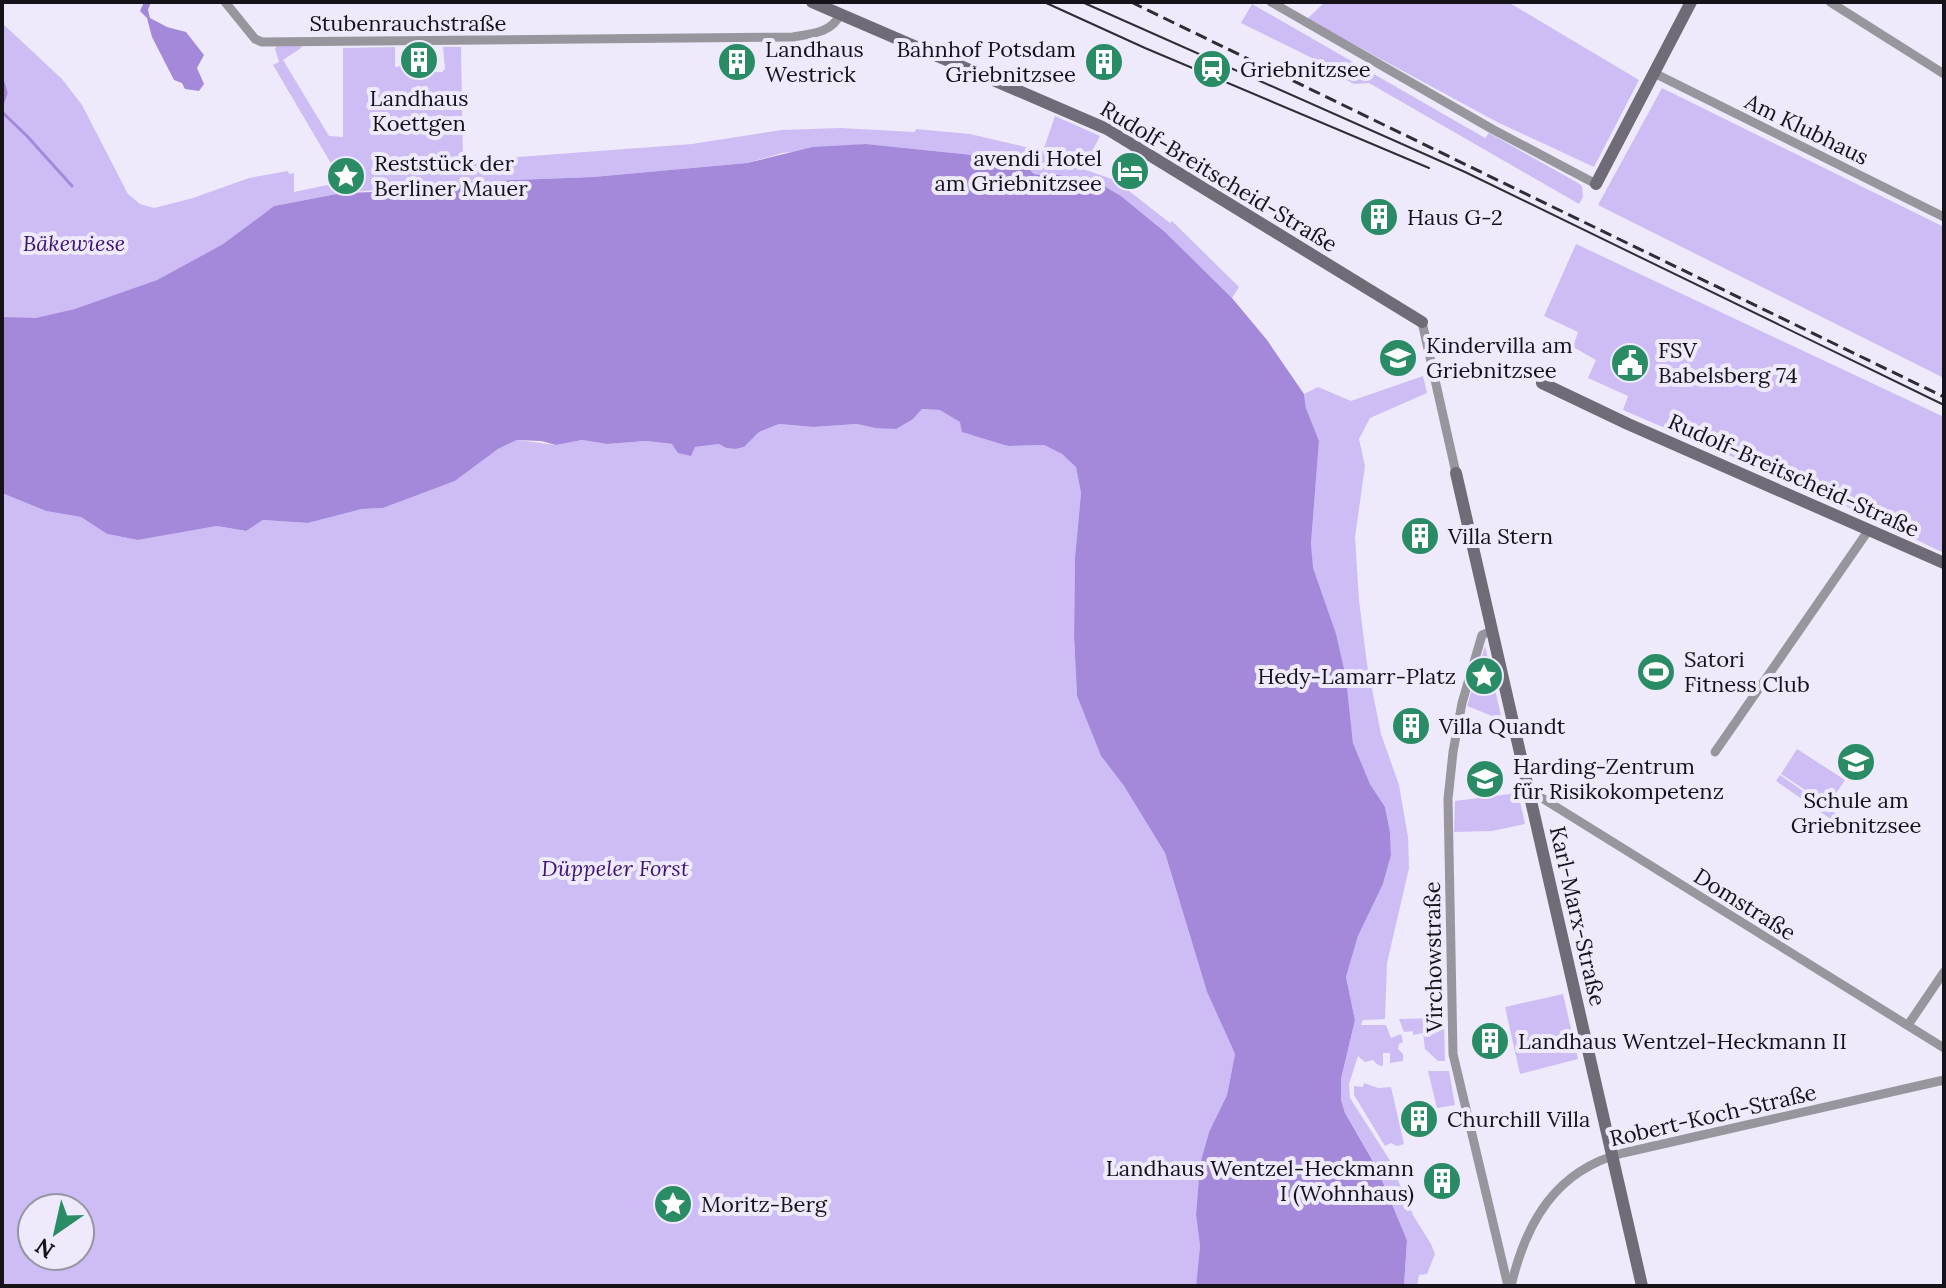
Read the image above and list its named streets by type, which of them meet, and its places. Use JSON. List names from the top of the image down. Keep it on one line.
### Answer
{"streets":{"street":["Stubenrauchstraße","Am Klubhaus","Rudolf-Breitscheid-Straße","Domstraße","Karl-Marx-Straße","Virchowstraße","Robert-Koch-Straße"]},"crossings":[["Stubenrauchstraße","Rudolf-Breitscheid-Straße"],["Rudolf-Breitscheid-Straße","Karl-Marx-Straße"],["Domstraße","Karl-Marx-Straße"],["Karl-Marx-Straße","Virchowstraße"],["Karl-Marx-Straße","Robert-Koch-Straße"],["Virchowstraße","Robert-Koch-Straße"]],"parks":["Bäkewiese","Düppeler Forst"],"places":{"building":["Landhaus Koettgen","Landhaus Westrick","Bahnhof Potsdam Griebnitzsee","Haus G-2","Villa Stern","Villa Quandt","Landhaus Wentzel-Heckmann II","Churchill Villa","Landhaus Wentzel-Heckmann I (Wohnhaus)"],"station":["Griebnitzsee"],"hotel":["avendi Hotel am Griebnitzsee"],"place":["Reststück der Berliner Mauer","Hedy-Lamarr-Platz","Moritz-Berg"],"school or university":["Kindervilla am Griebnitzsee","Schule am Griebnitzsee","Harding-Zentrum für Risikokompetenz"],"public building":["FSV Babelsberg 74"],"sports":["Satori Fitness Club"]},"north":"bottom left"}
